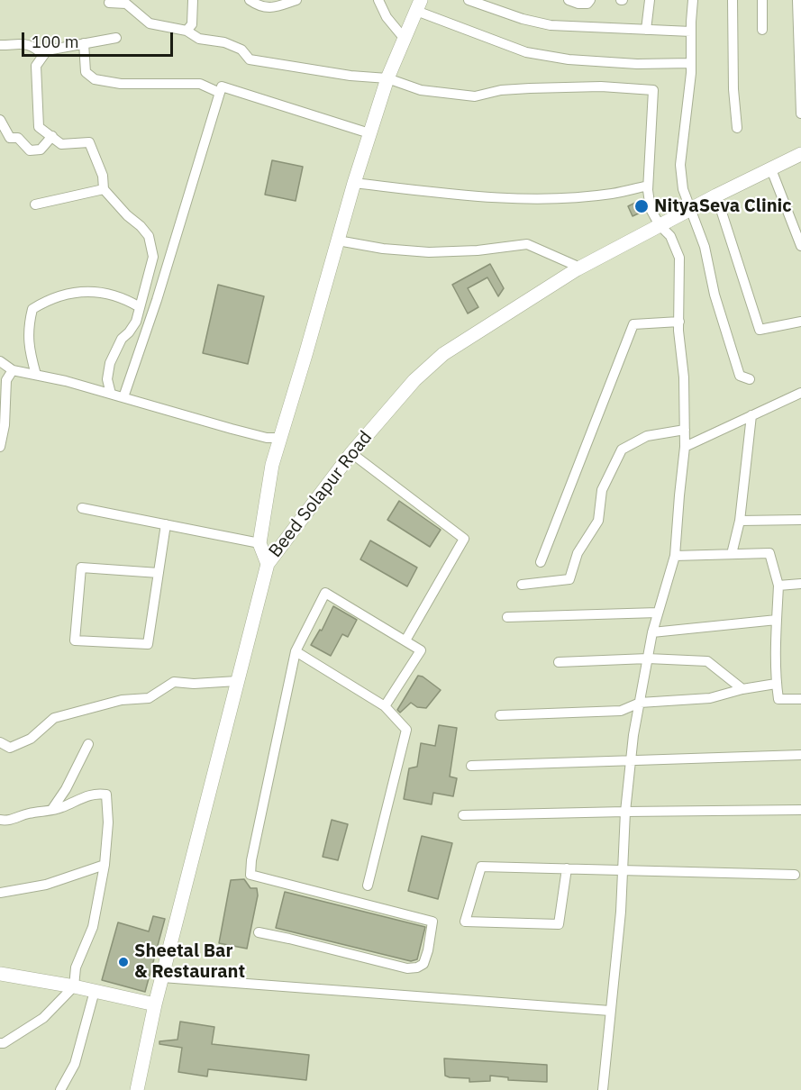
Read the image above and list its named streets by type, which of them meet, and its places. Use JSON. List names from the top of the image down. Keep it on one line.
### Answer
{"streets":{"main road":["Beed Solapur Road"]},"places":["NityaSeva Clinic","Sheetal Bar & Restaurant"],"scale_bar":"100 m"}
